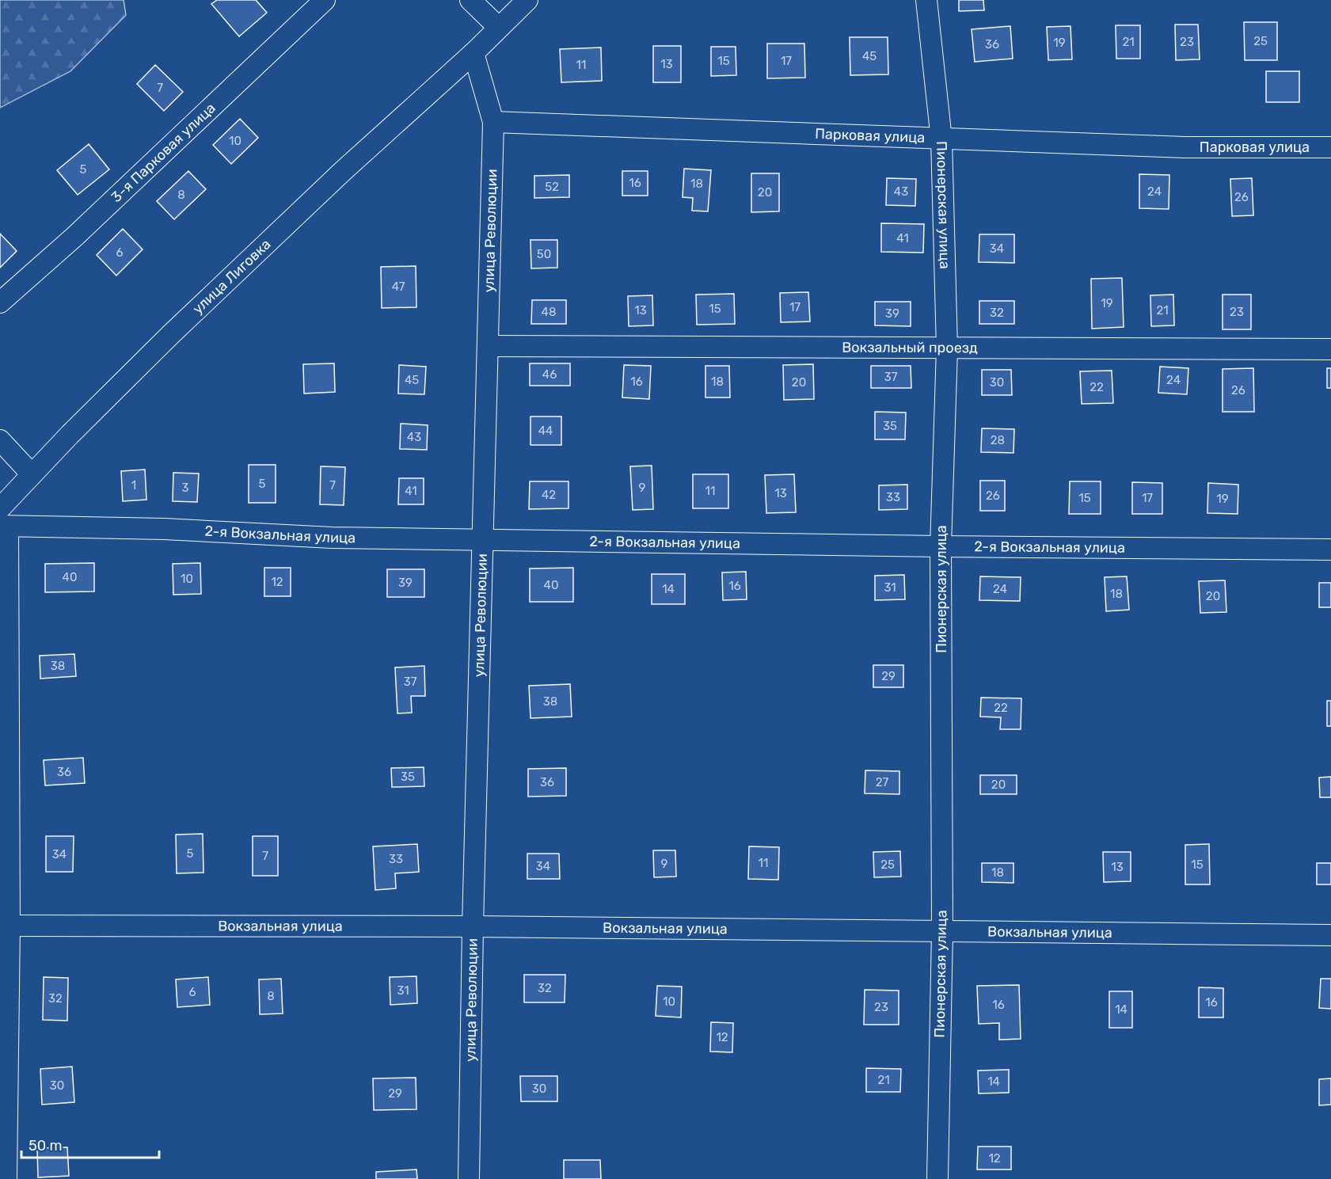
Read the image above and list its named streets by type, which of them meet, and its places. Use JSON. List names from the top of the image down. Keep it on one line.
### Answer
{"streets":{"street":["Парковая улица","3-я Парковая улица","Пионерская улица","улица Революции","улица Лиговка","Вокзальный проезд","2-я Вокзальная улица","Вокзальная улица"]},"crossings":[["Парковая улица","Пионерская улица"],["Парковая улица","улица Революции"],["Пионерская улица","Вокзальный проезд"],["Пионерская улица","2-я Вокзальная улица"],["Пионерская улица","Вокзальная улица"],["улица Революции","улица Лиговка"],["улица Революции","Вокзальный проезд"],["улица Революции","2-я Вокзальная улица"],["улица Революции","Вокзальная улица"],["улица Лиговка","2-я Вокзальная улица"]],"house_numbers":["25","21","23","19","36","45","15","17","13","11","7","10","5","16","18","52","43","24","20","8","26","41","34","6","50","47","19","17","15","13","21","48","23","32","39","46","37","45","24","16","18","20","30","22","26","35","44","43","28","5","1","7","3","9","41","11","13","42","26","33","15","17","19","40","10","12","39","40","16","31","14","24","18","20","38","29","37","38","22","36","35","36","27","20","5","34","7","33","11","9","25","15","34","13","18","32","31","6","8","32","10","16","16","23","14","12","21","14","30","30","29","12"],"scale_bar":"50 m"}
